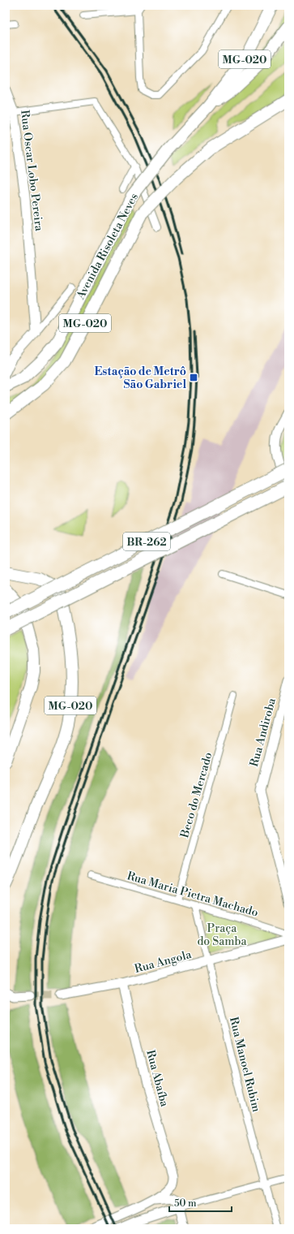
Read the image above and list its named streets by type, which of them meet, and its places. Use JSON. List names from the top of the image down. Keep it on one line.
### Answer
{"streets":{"highway":["MG-020","Avenida Risoleta Neves","BR-262"],"street":["Rua Oscar Lobo Pereira","Rua Andiroba","Beco do Mercado","Rua Maria Pietra Machado","Rua Angola","Rua Manoel Rubim","Rua Abaíba"]},"crossings":[["Beco do Mercado","Rua Maria Pietra Machado"],["Rua Maria Pietra Machado","Rua Manoel Rubim"],["Rua Angola","Rua Manoel Rubim"],["Rua Angola","Rua Abaíba"]],"parks":["Praça do Samba"],"places":{"transit":["Estação de Metrô São Gabriel"]},"scale_bar":"50 m"}
